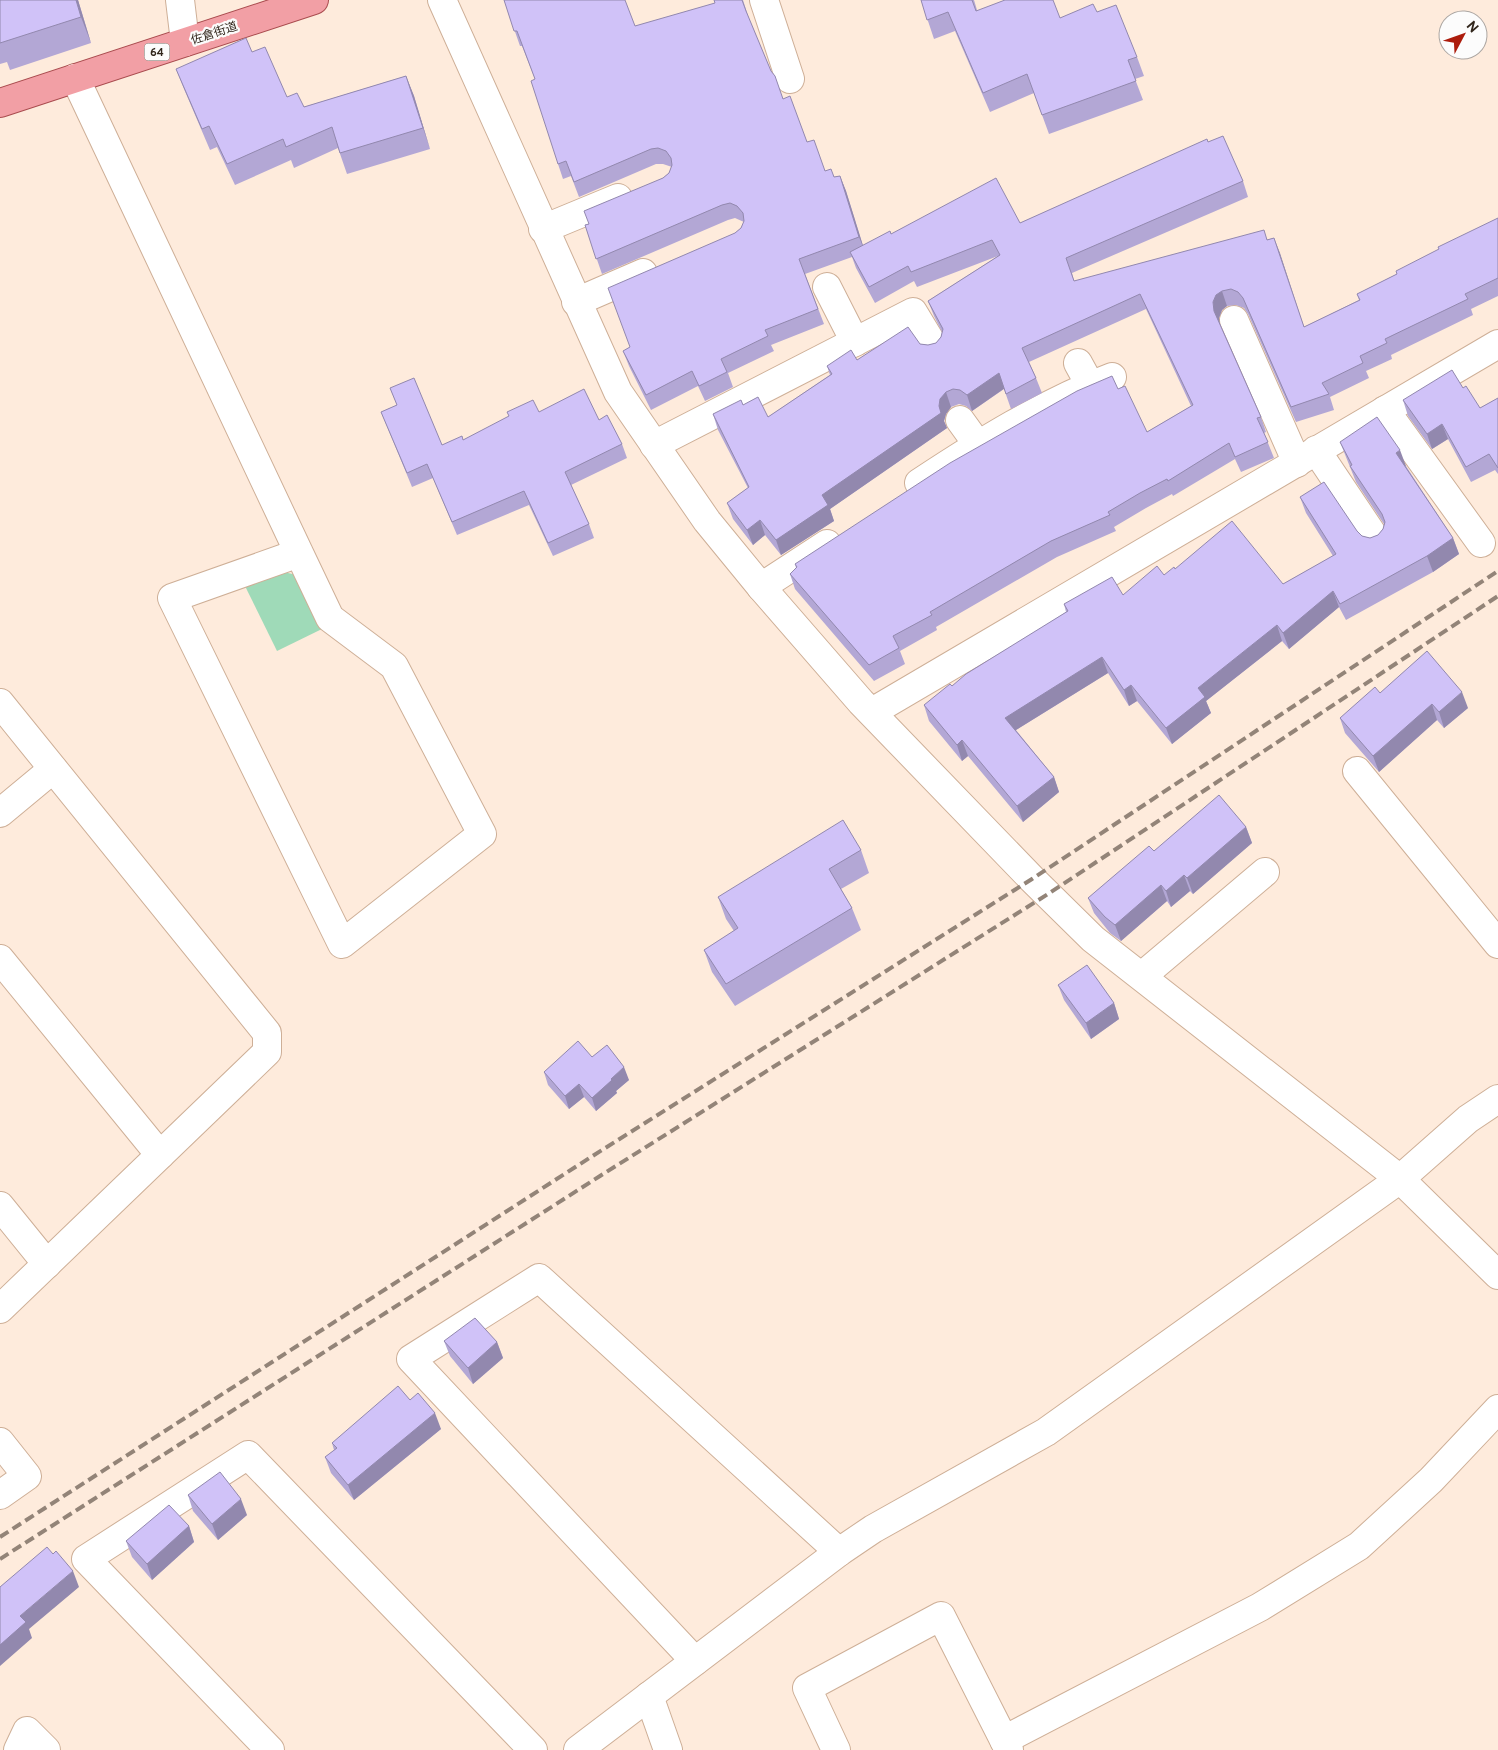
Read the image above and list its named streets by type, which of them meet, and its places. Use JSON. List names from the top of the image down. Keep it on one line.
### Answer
{"streets":{"main road":["佐倉街道","64"]},"north":"top right"}
